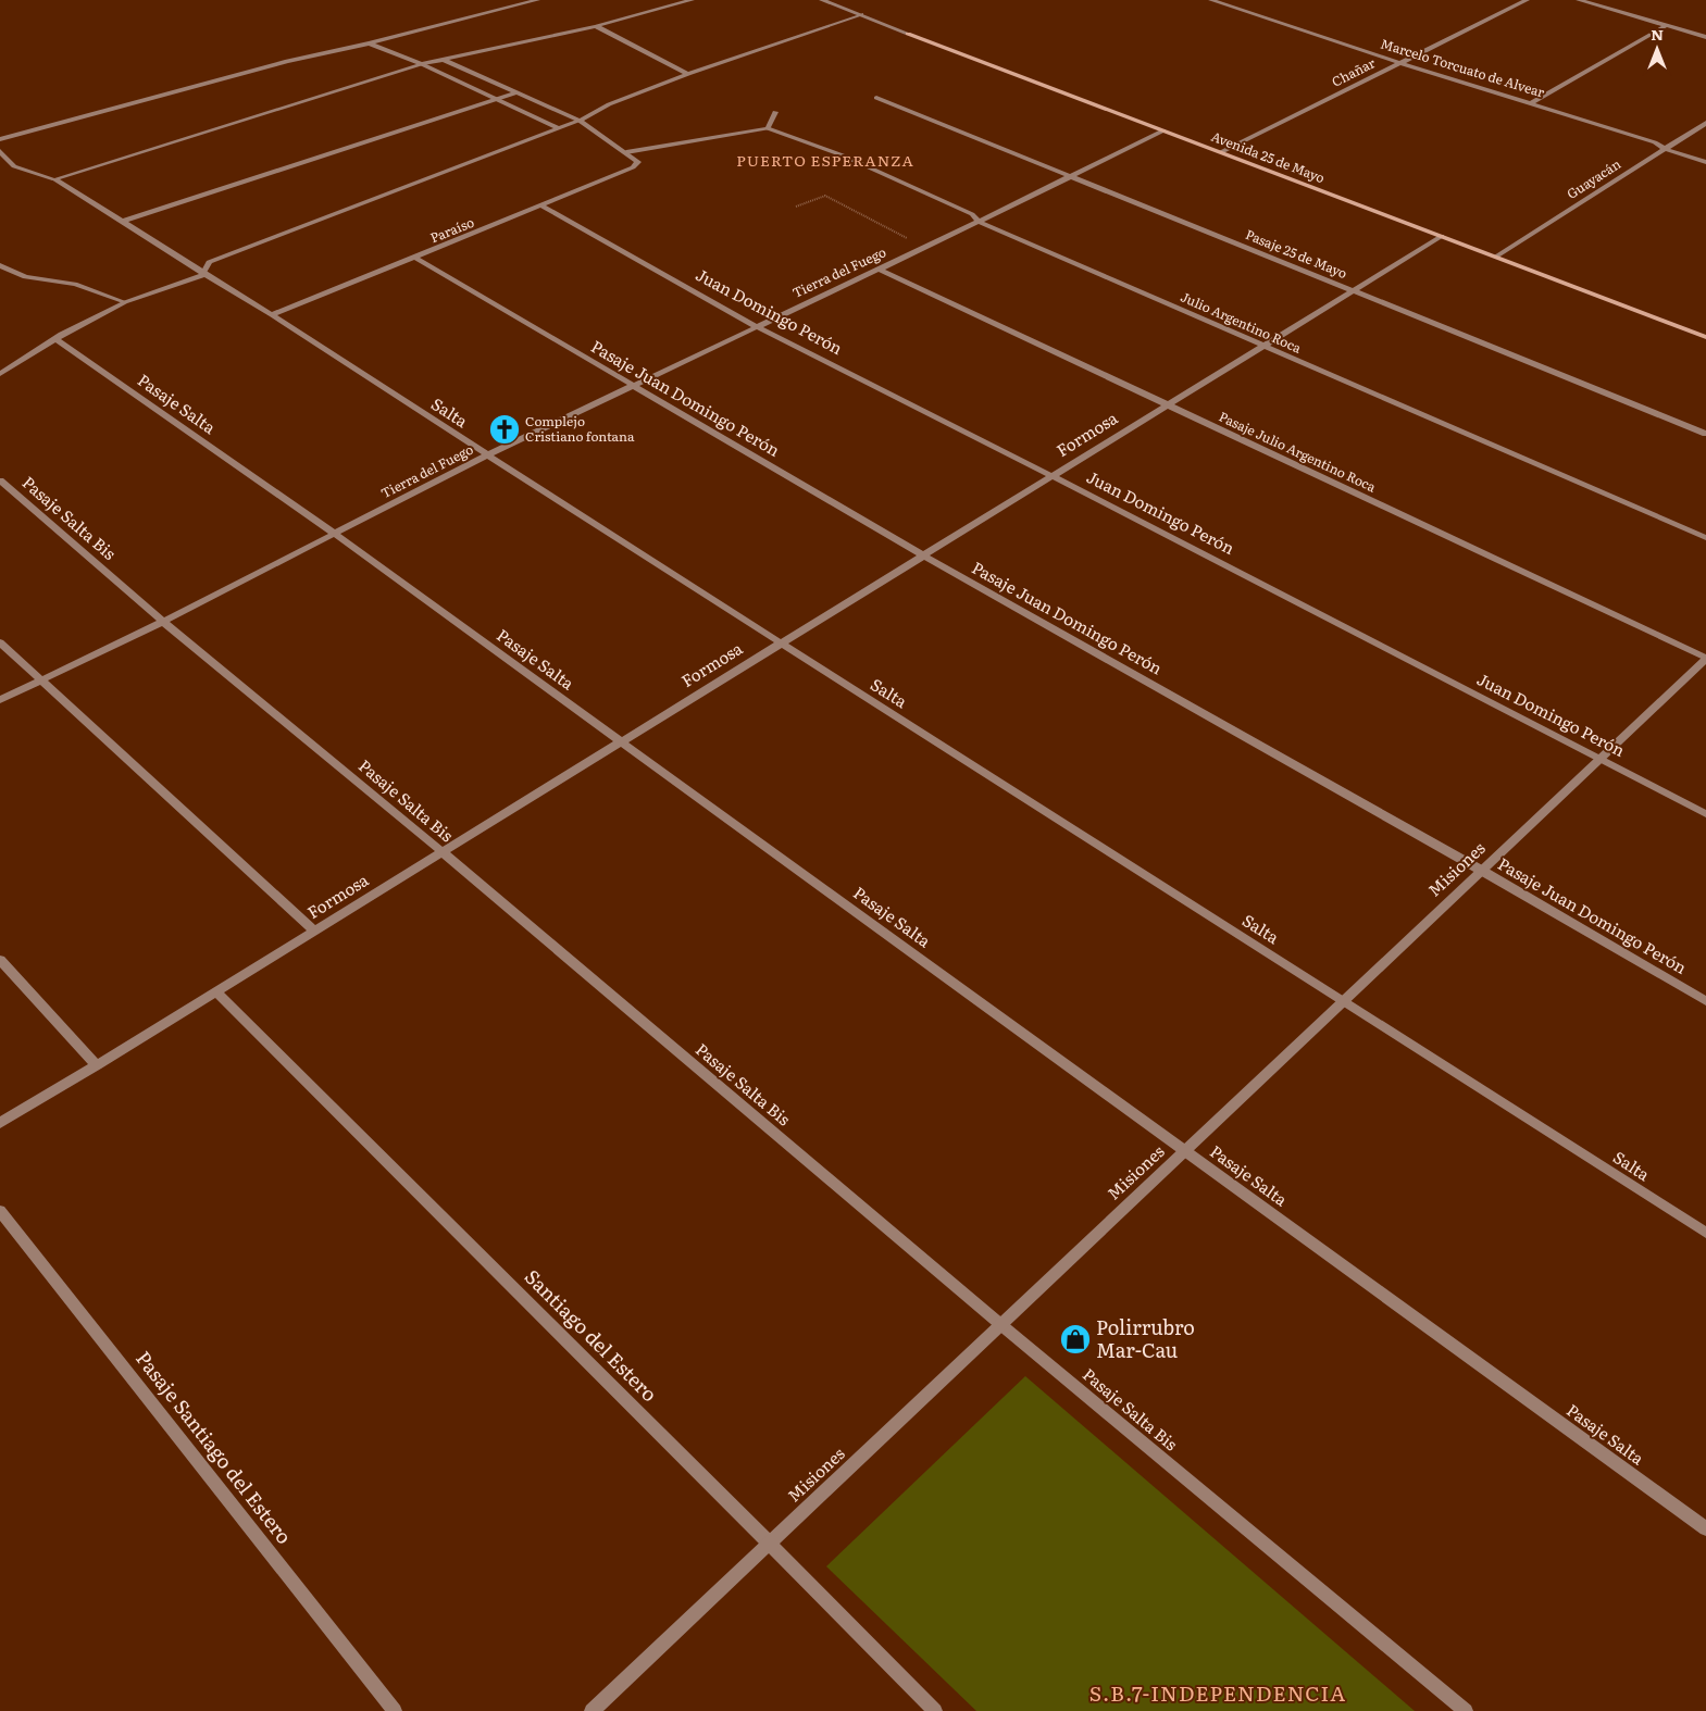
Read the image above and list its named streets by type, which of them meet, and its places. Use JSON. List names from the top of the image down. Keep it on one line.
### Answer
{"streets":{"main road":["Avenida 25 de Mayo"],"street":["Marcelo Torcuato de Alvear","Chañar","Guayacán","Paraíso","Pasaje 25 de Mayo","Tierra del Fuego","Juan Domingo Perón","Julio Argentino Roca","Pasaje Juan Domingo Perón","Pasaje Salta","Salta","Formosa","Pasaje Julio Argentino Roca","Pasaje Salta Bis","Misiones","Santiago del Estero","Pasaje Santiago del Estero"]},"crossings":[["Marcelo Torcuato de Alvear","Chañar"],["Marcelo Torcuato de Alvear","Guayacán"],["Chañar","Avenida 25 de Mayo"],["Avenida 25 de Mayo","Guayacán"],["Avenida 25 de Mayo","Tierra del Fuego"],["Avenida 25 de Mayo","Formosa"],["Paraíso","Juan Domingo Perón"],["Paraíso","Pasaje Juan Domingo Perón"],["Paraíso","Salta"],["Pasaje 25 de Mayo","Tierra del Fuego"],["Pasaje 25 de Mayo","Formosa"],["Tierra del Fuego","Juan Domingo Perón"],["Tierra del Fuego","Julio Argentino Roca"],["Tierra del Fuego","Pasaje Juan Domingo Perón"],["Tierra del Fuego","Pasaje Salta"],["Tierra del Fuego","Salta"],["Tierra del Fuego","Pasaje Julio Argentino Roca"],["Tierra del Fuego","Pasaje Salta Bis"],["Juan Domingo Perón","Formosa"],["Juan Domingo Perón","Misiones"],["Julio Argentino Roca","Formosa"],["Pasaje Juan Domingo Perón","Formosa"],["Pasaje Juan Domingo Perón","Misiones"],["Pasaje Salta","Formosa"],["Pasaje Salta","Misiones"],["Salta","Formosa"],["Salta","Misiones"],["Formosa","Pasaje Julio Argentino Roca"],["Formosa","Pasaje Salta Bis"],["Formosa","Santiago del Estero"],["Pasaje Julio Argentino Roca","Misiones"],["Pasaje Salta Bis","Misiones"],["Misiones","Santiago del Estero"]],"districts":["PUERTO ESPERANZA","S.B.7-INDEPENDENCIA"],"places":{"church":["Complejo Cristiano fontana"],"shop":["Polirrubro Mar-Cau"]},"north":"top"}
